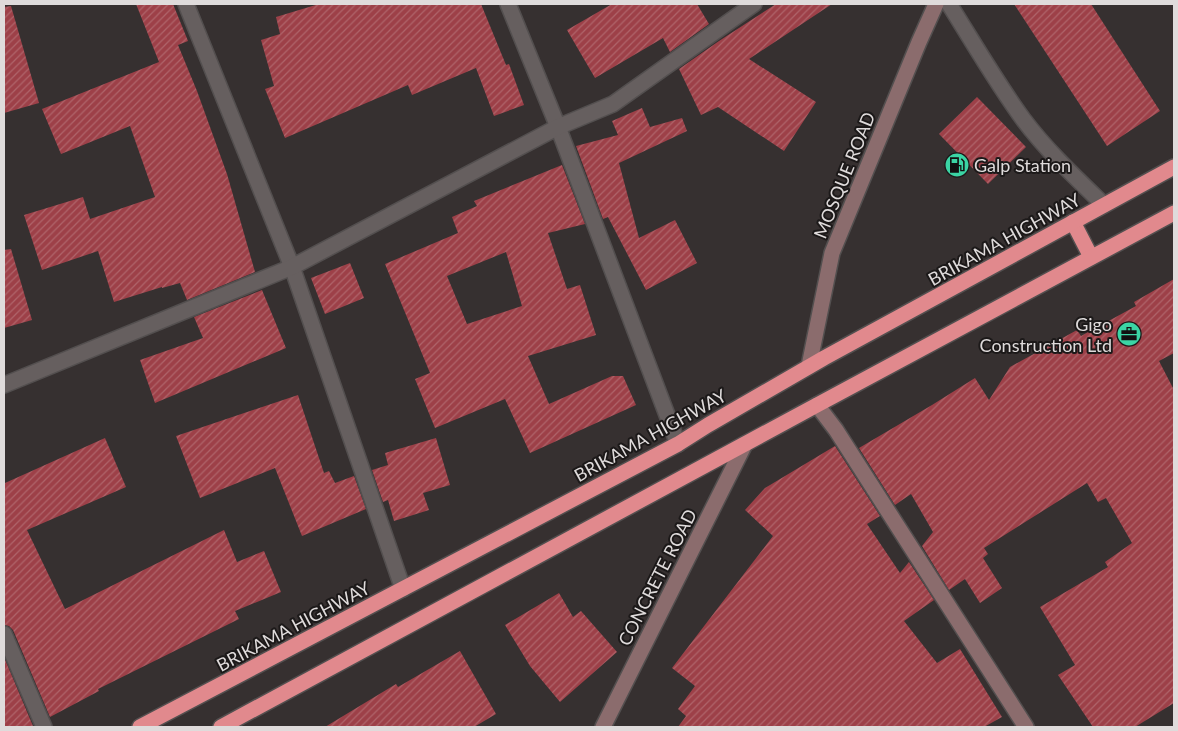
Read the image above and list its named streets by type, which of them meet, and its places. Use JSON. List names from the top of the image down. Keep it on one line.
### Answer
{"streets":{"highway":["BRIKAMA HIGHWAY"],"street":["MOSQUE ROAD","CONCRETE ROAD"]},"crossings":[["MOSQUE ROAD","BRIKAMA HIGHWAY"]],"places":{"fuel station":["Galp Station"],"office":["Gigo Construction Ltd"]}}
